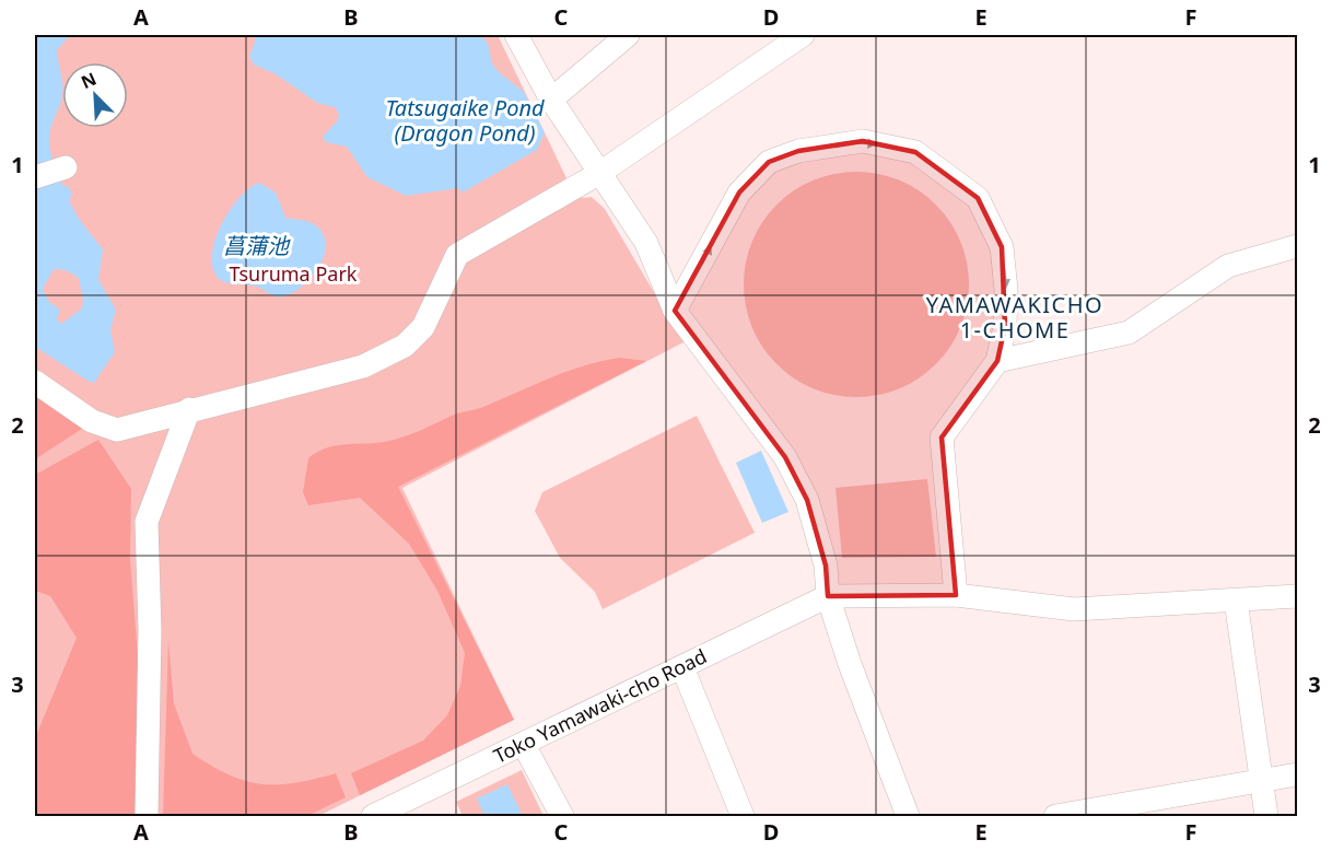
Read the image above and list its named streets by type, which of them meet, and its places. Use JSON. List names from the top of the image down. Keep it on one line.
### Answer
{"streets":{"street":["Toko Yamawaki-cho Road"]},"districts":["YAMAWAKICHO 1-CHOME"],"water":["Tatsugaike Pond (Dragon Pond)","菖蒲池"],"parks":["Tsuruma Park"],"north":"top left","grid":{"columns":["A","B","C","D","E","F"],"rows":["1","2","3"]}}
